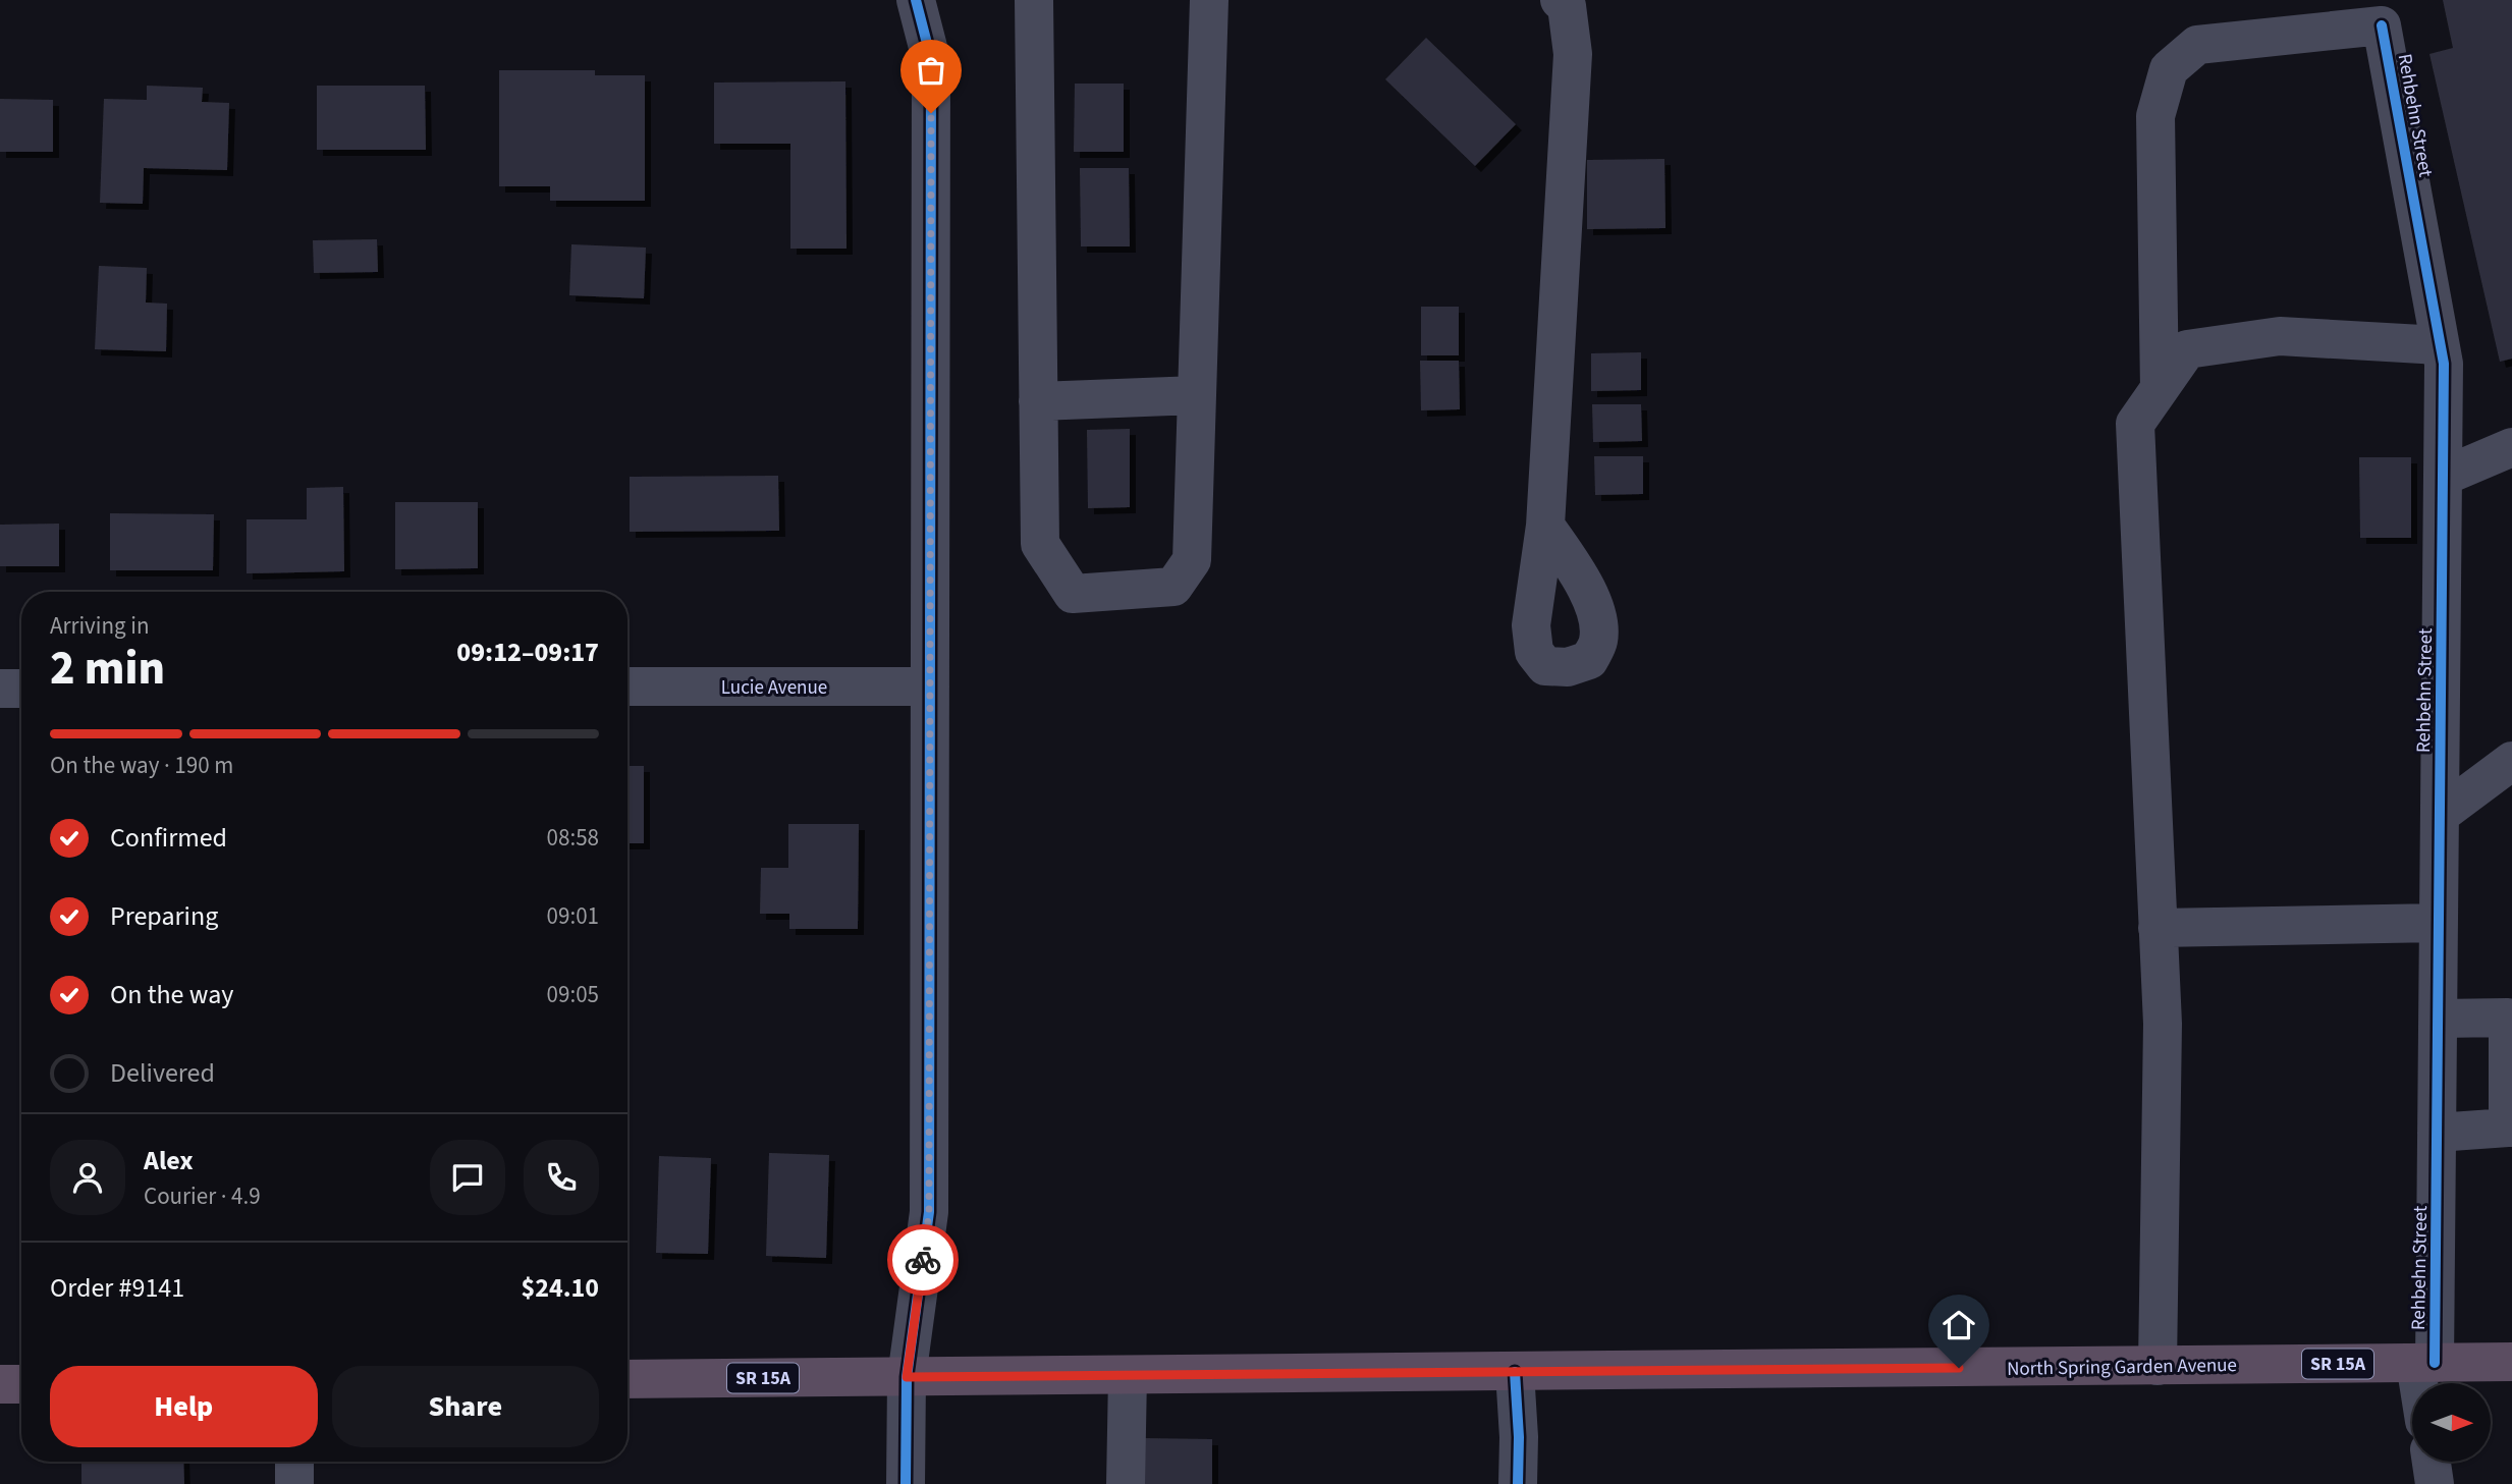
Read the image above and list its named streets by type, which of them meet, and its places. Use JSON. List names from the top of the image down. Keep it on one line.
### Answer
{"streets":{"highway":["SR 15A","North Spring Garden Avenue"],"street":["Rehbehn Street","Lucie Avenue"]},"crossings":[["Rehbehn Street","North Spring Garden Avenue"]],"north":"right","page":{"heading":["2 min","Arriving in","09:12–09:17"],"panel":["Alex","Courier · 4.9","Order #9141","$24.10"],"bar":"On the way · 190 m","list":[["Confirmed","08:58"],["Preparing","09:01"],["On the way","09:05"],"Delivered"],"buttons":["Help","Share"]}}
